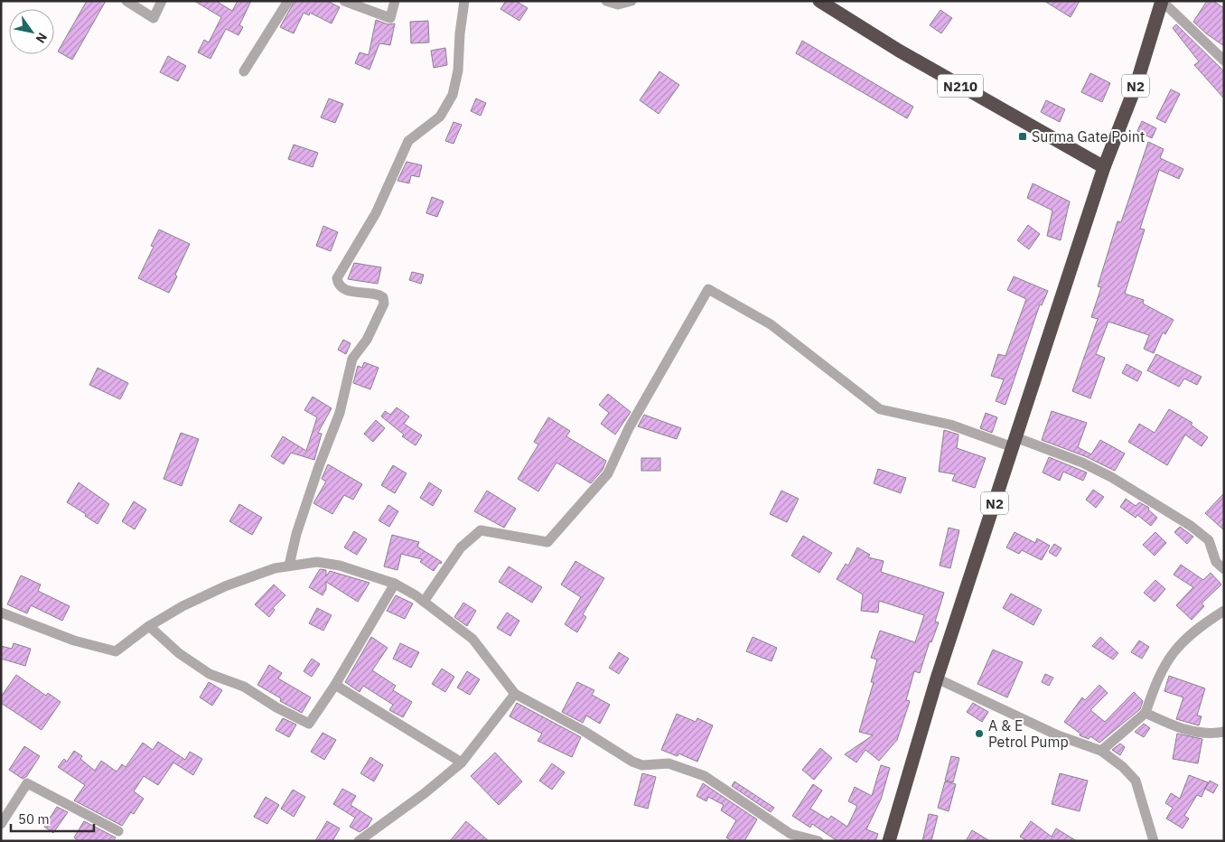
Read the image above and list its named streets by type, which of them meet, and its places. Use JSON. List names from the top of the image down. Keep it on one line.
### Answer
{"streets":{"highway":["N210","N2"]},"crossings":[["N210","N2"]],"places":{"transit":["Surma Gate Point"],"other":["A & E Petrol Pump"]},"scale_bar":"50 m","north":"bottom right"}
